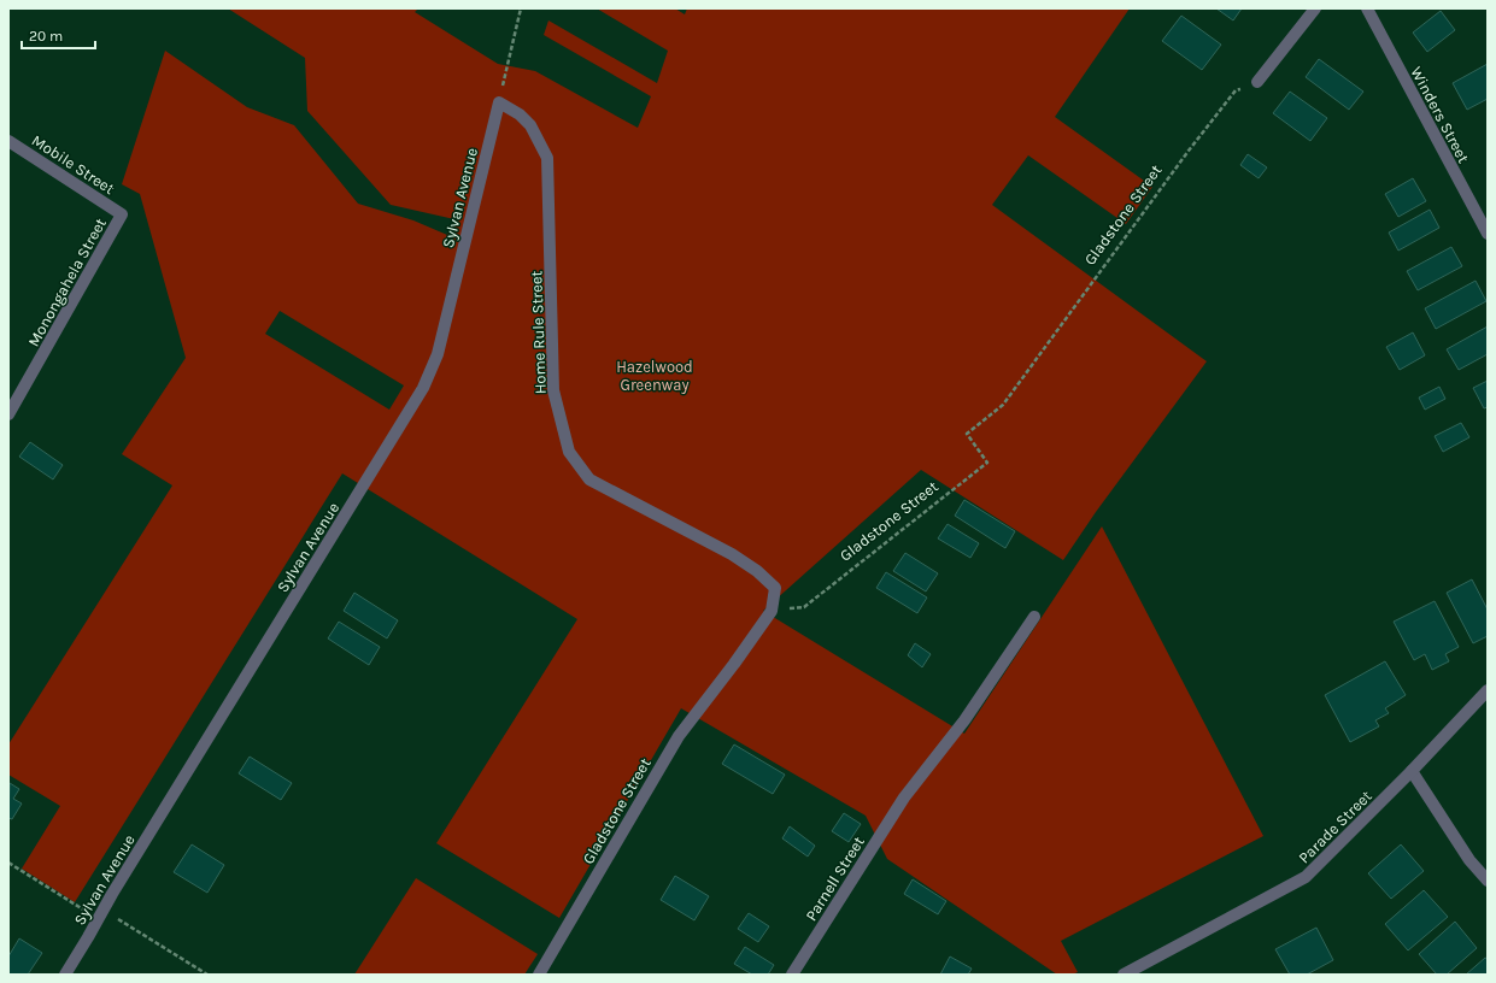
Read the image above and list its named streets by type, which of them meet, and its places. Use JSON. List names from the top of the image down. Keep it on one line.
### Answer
{"streets":{"street":["Winders Street","Mobile Street","Sylvan Avenue","Gladstone Street","Monongahela Street","Home Rule Street","Parade Street","Parnell Street"]},"crossings":[["Mobile Street","Monongahela Street"],["Sylvan Avenue","Home Rule Street"],["Gladstone Street","Home Rule Street"]],"parks":["Hazelwood Greenway"],"scale_bar":"20 m"}
